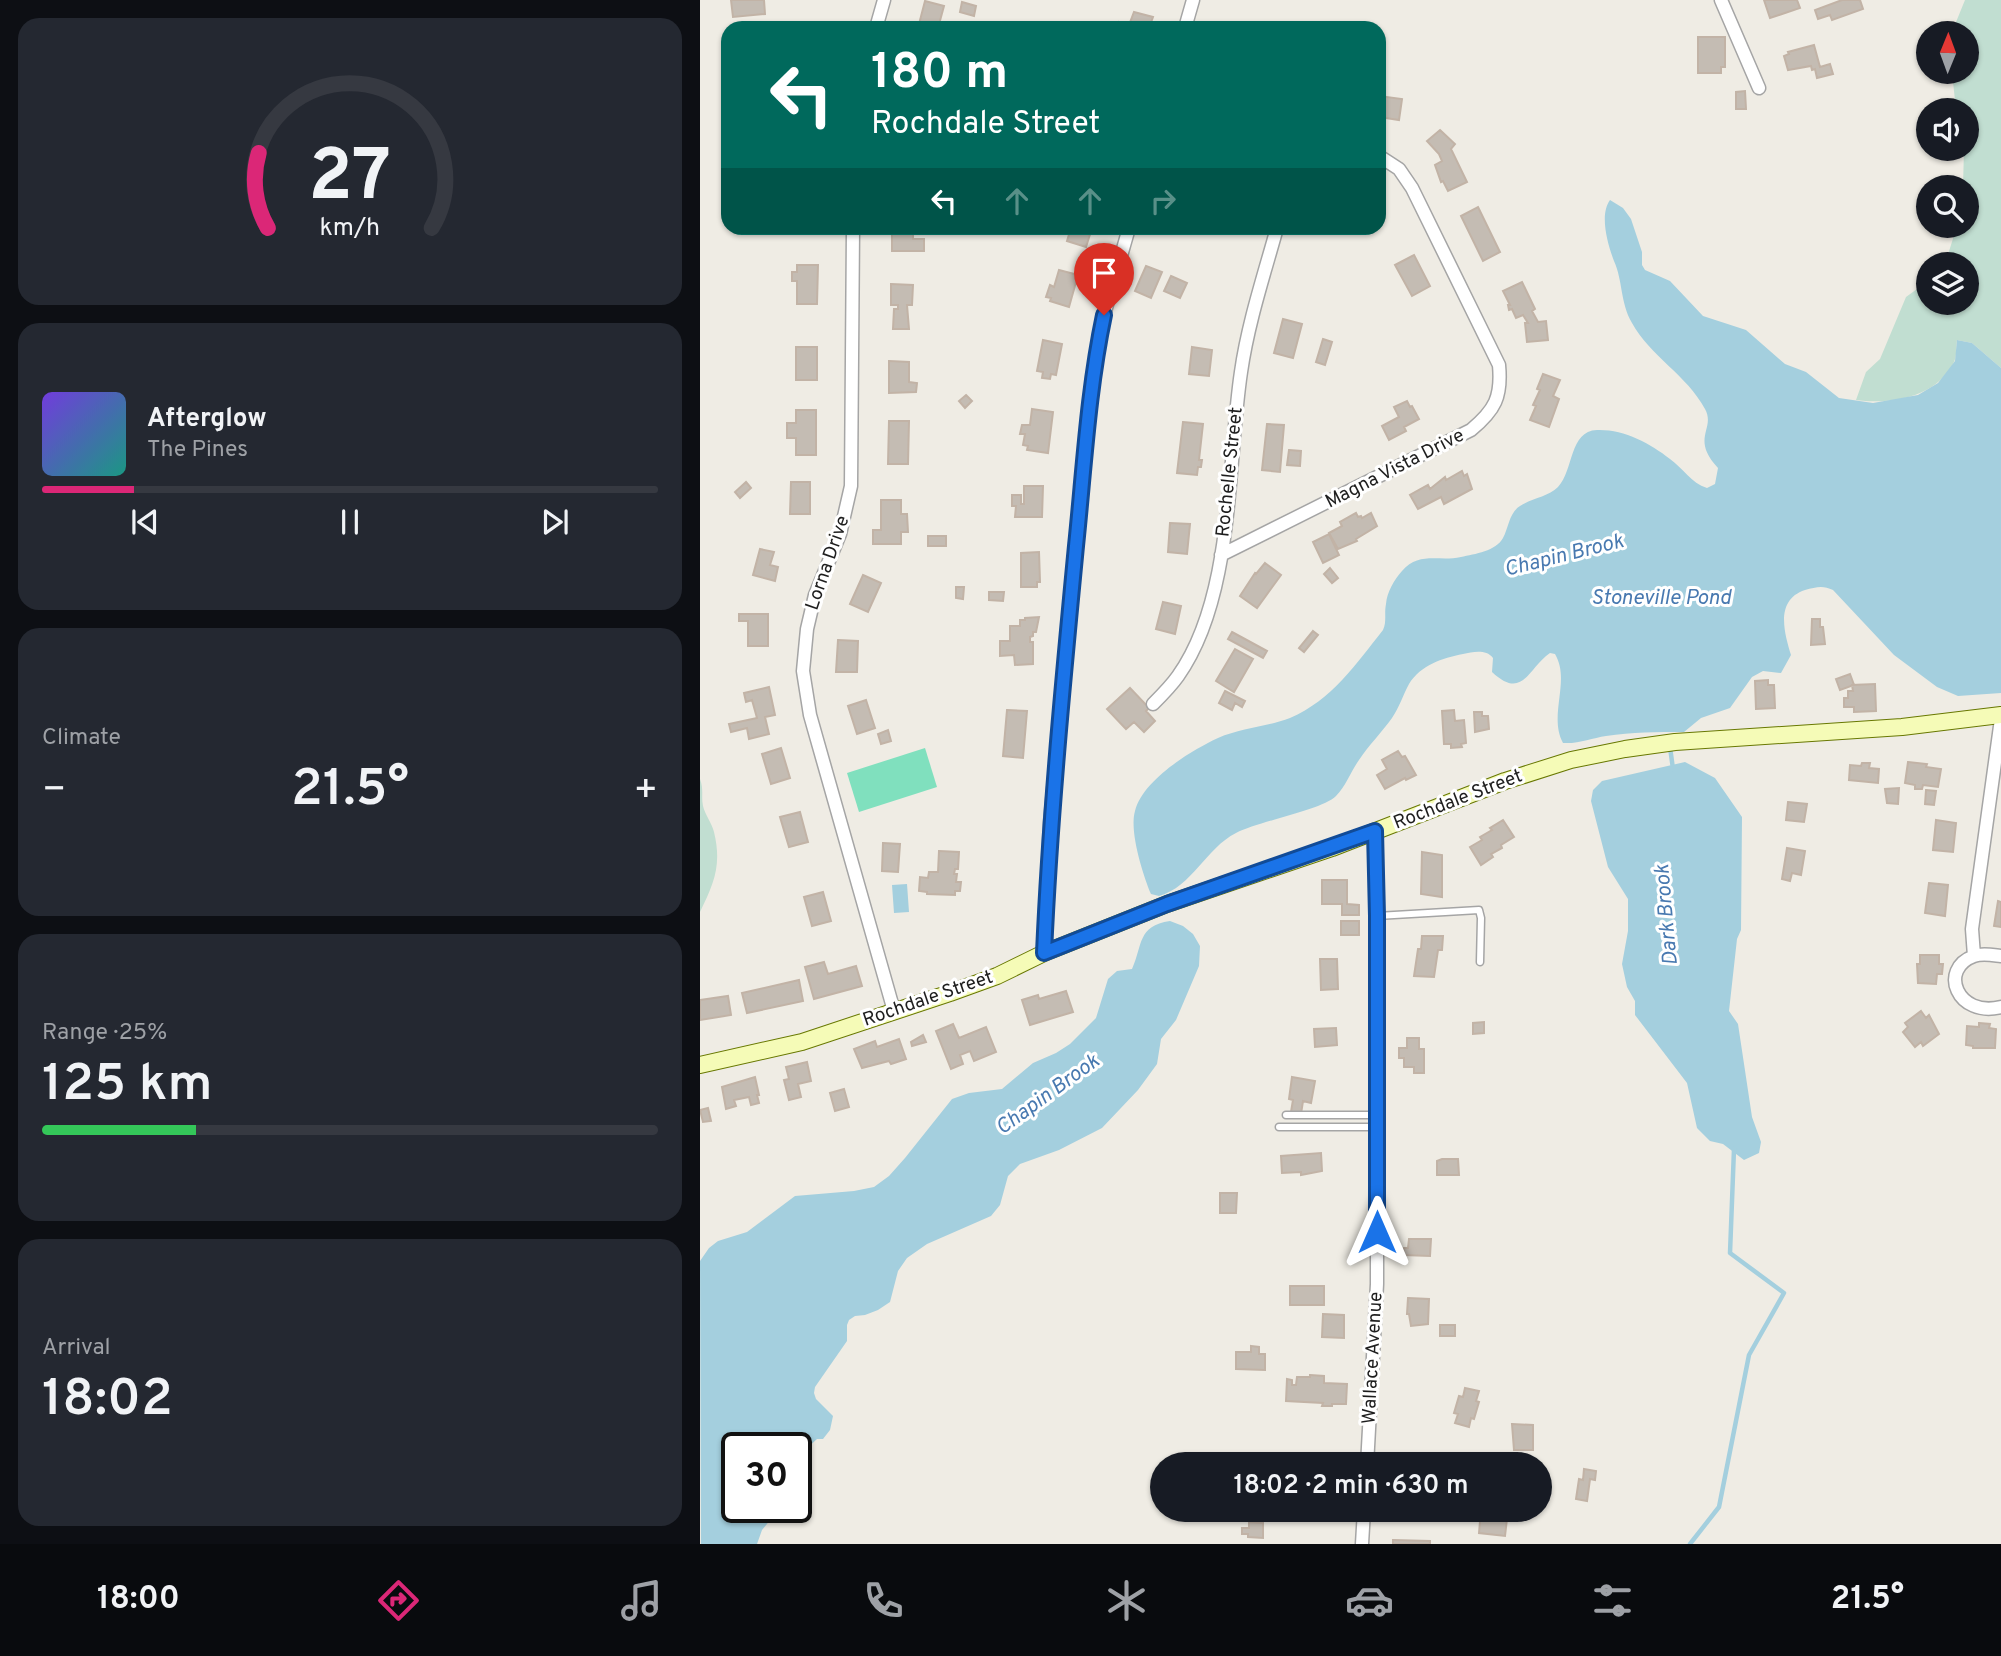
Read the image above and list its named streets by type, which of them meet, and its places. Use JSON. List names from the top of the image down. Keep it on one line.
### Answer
{"streets":{"street":["Magna Vista Drive","Rochelle Street","Lorna Drive","Rochdale Street","Wallace Avenue"]},"crossings":[["Magna Vista Drive","Rochelle Street"],["Lorna Drive","Rochdale Street"],["Rochdale Street","Wallace Avenue"]],"water":["Chapin Brook","Stoneville Pond","Dark Brook"],"north":"top","page":{"turn":["180 m","Rochdale Street"],"song":["Afterglow","The Pines"],"tile":["Climate",["Range · 25%","125 km"],["Arrival","18:02"]],"heat":["−","21.5°","+"],"limit":"30","trip":"18:02 · 2 min · 630 m","tabs":["18:00","21.5°"],"gauge":["27","km/h"]}}
